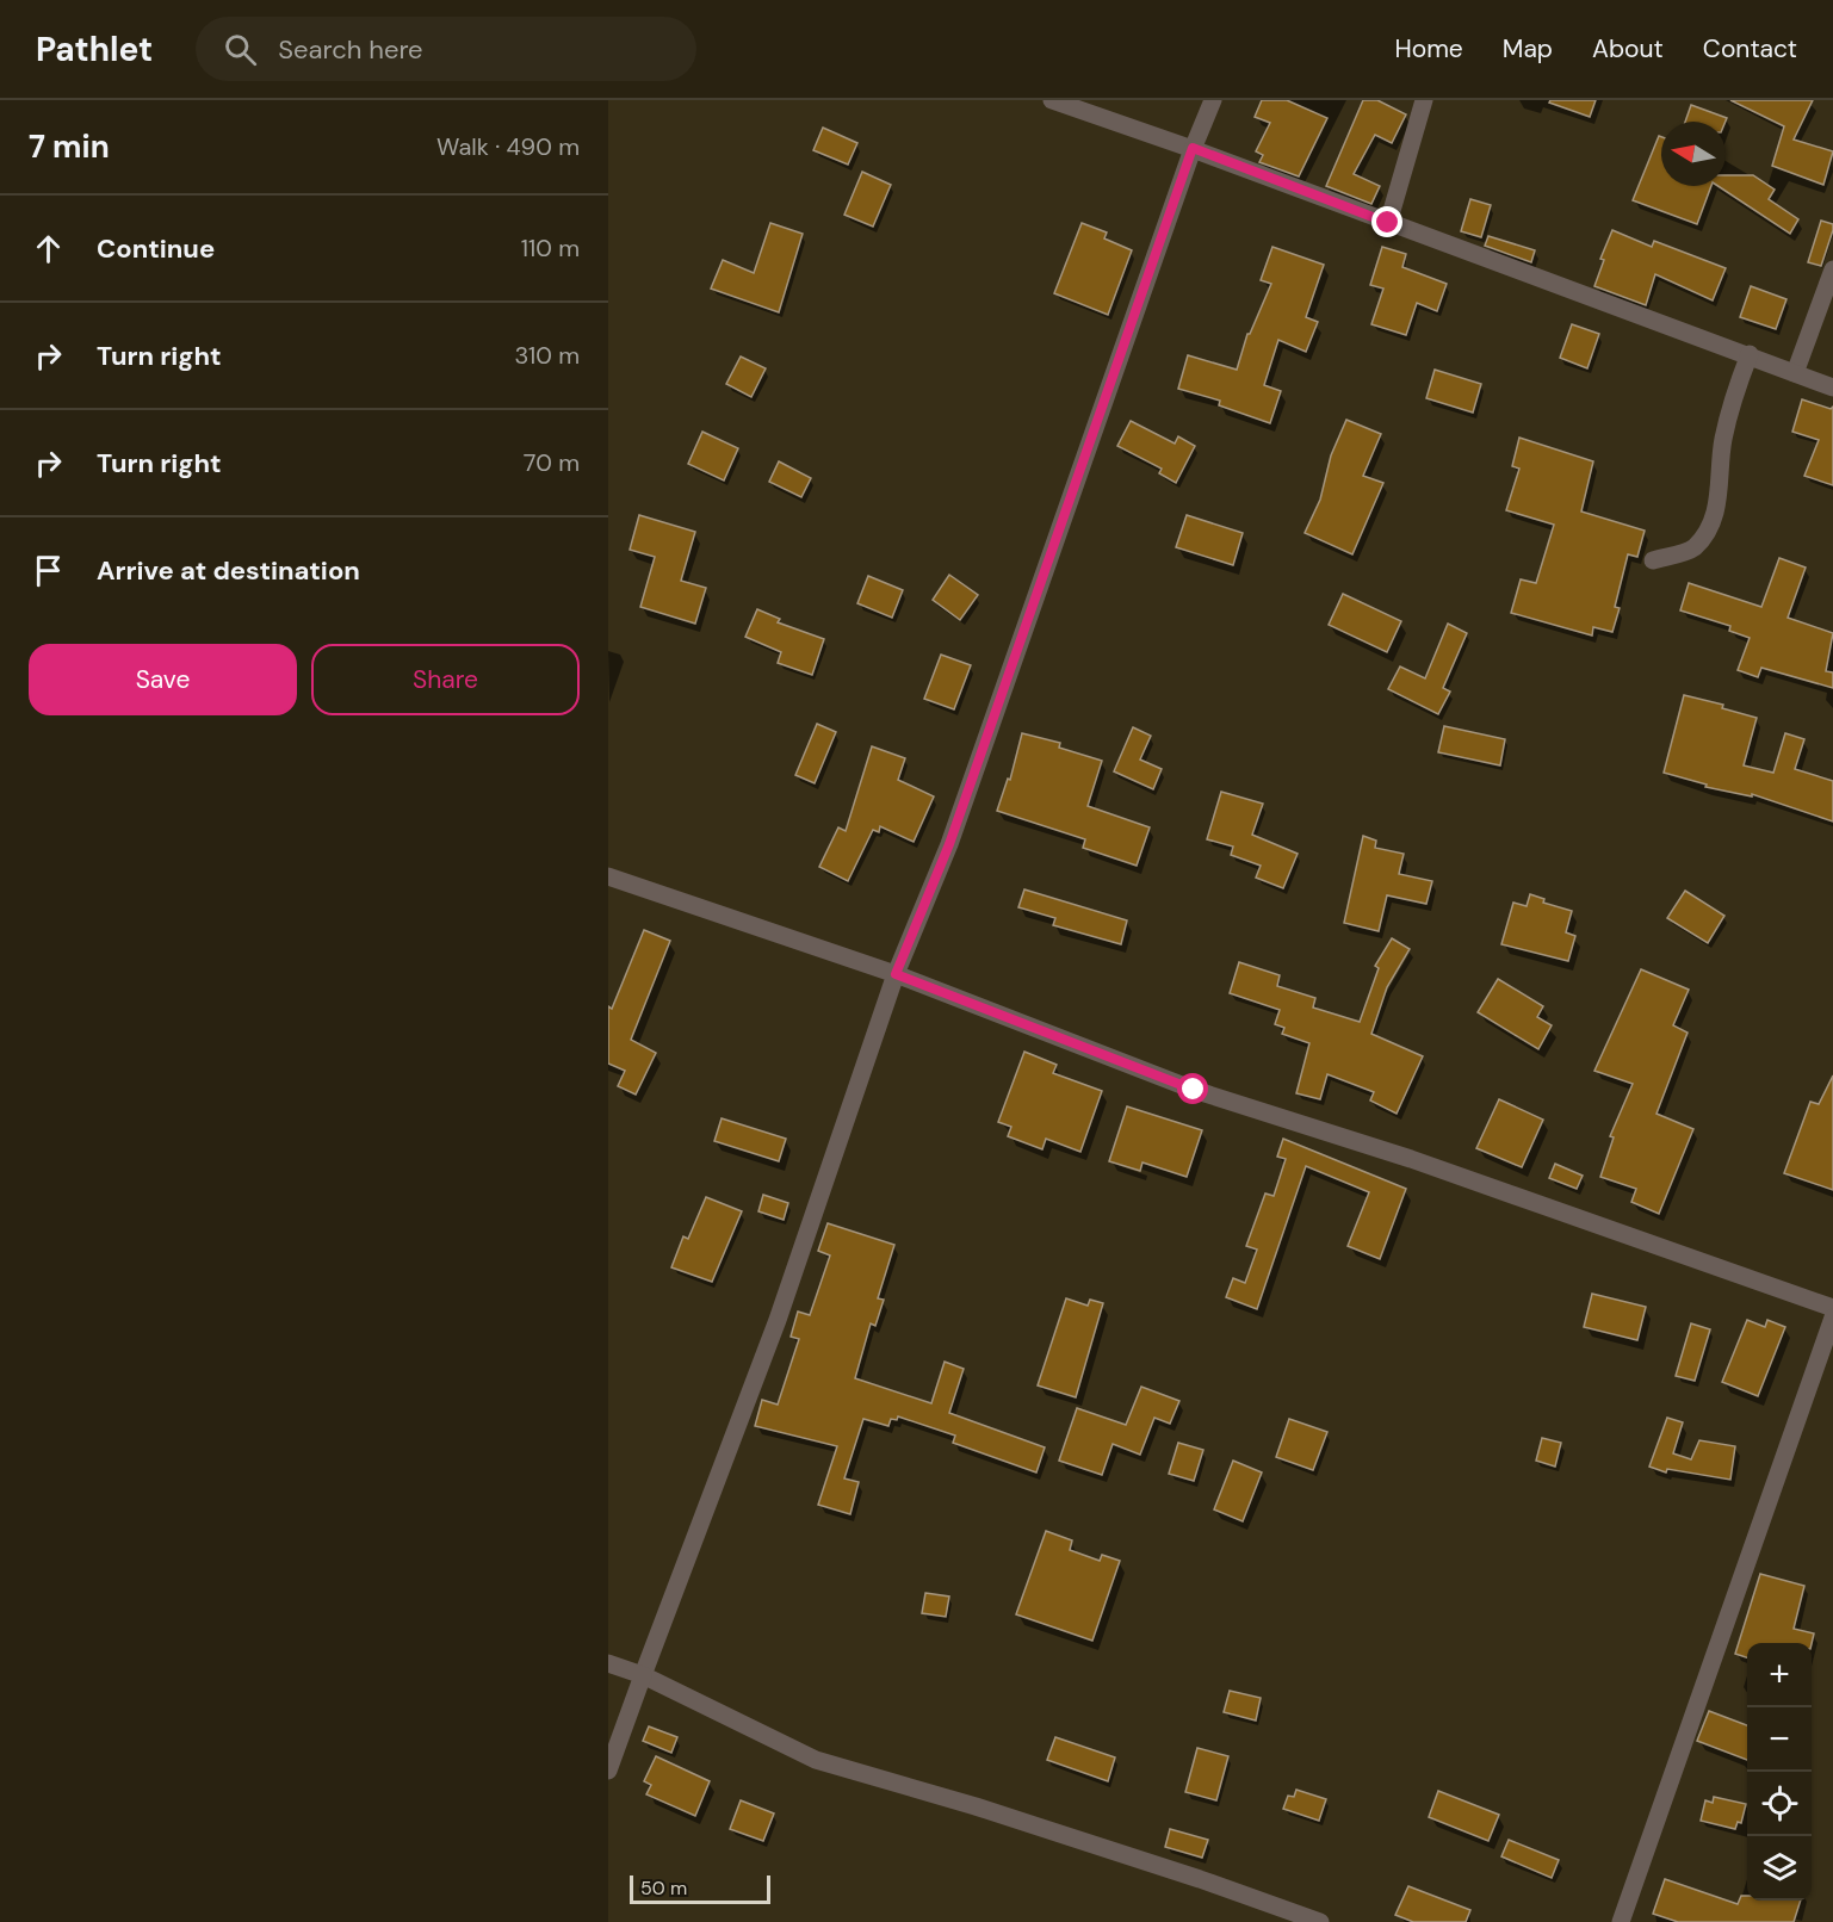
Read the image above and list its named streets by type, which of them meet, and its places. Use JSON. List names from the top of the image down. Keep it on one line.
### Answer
{"scale_bar":"50 m","north":"left","page":{"header":"Pathlet","search":"Search here","nav":["Home","Map","About","Contact"],"heading":["7 min","Walk · 490 m"],"list":[["Continue","110 m"],["Turn right","310 m"],["Turn right","70 m"],"Arrive at destination"],"buttons":["Save","Share"],"map_buttons":["+","−"],"scale":"50 m"}}
